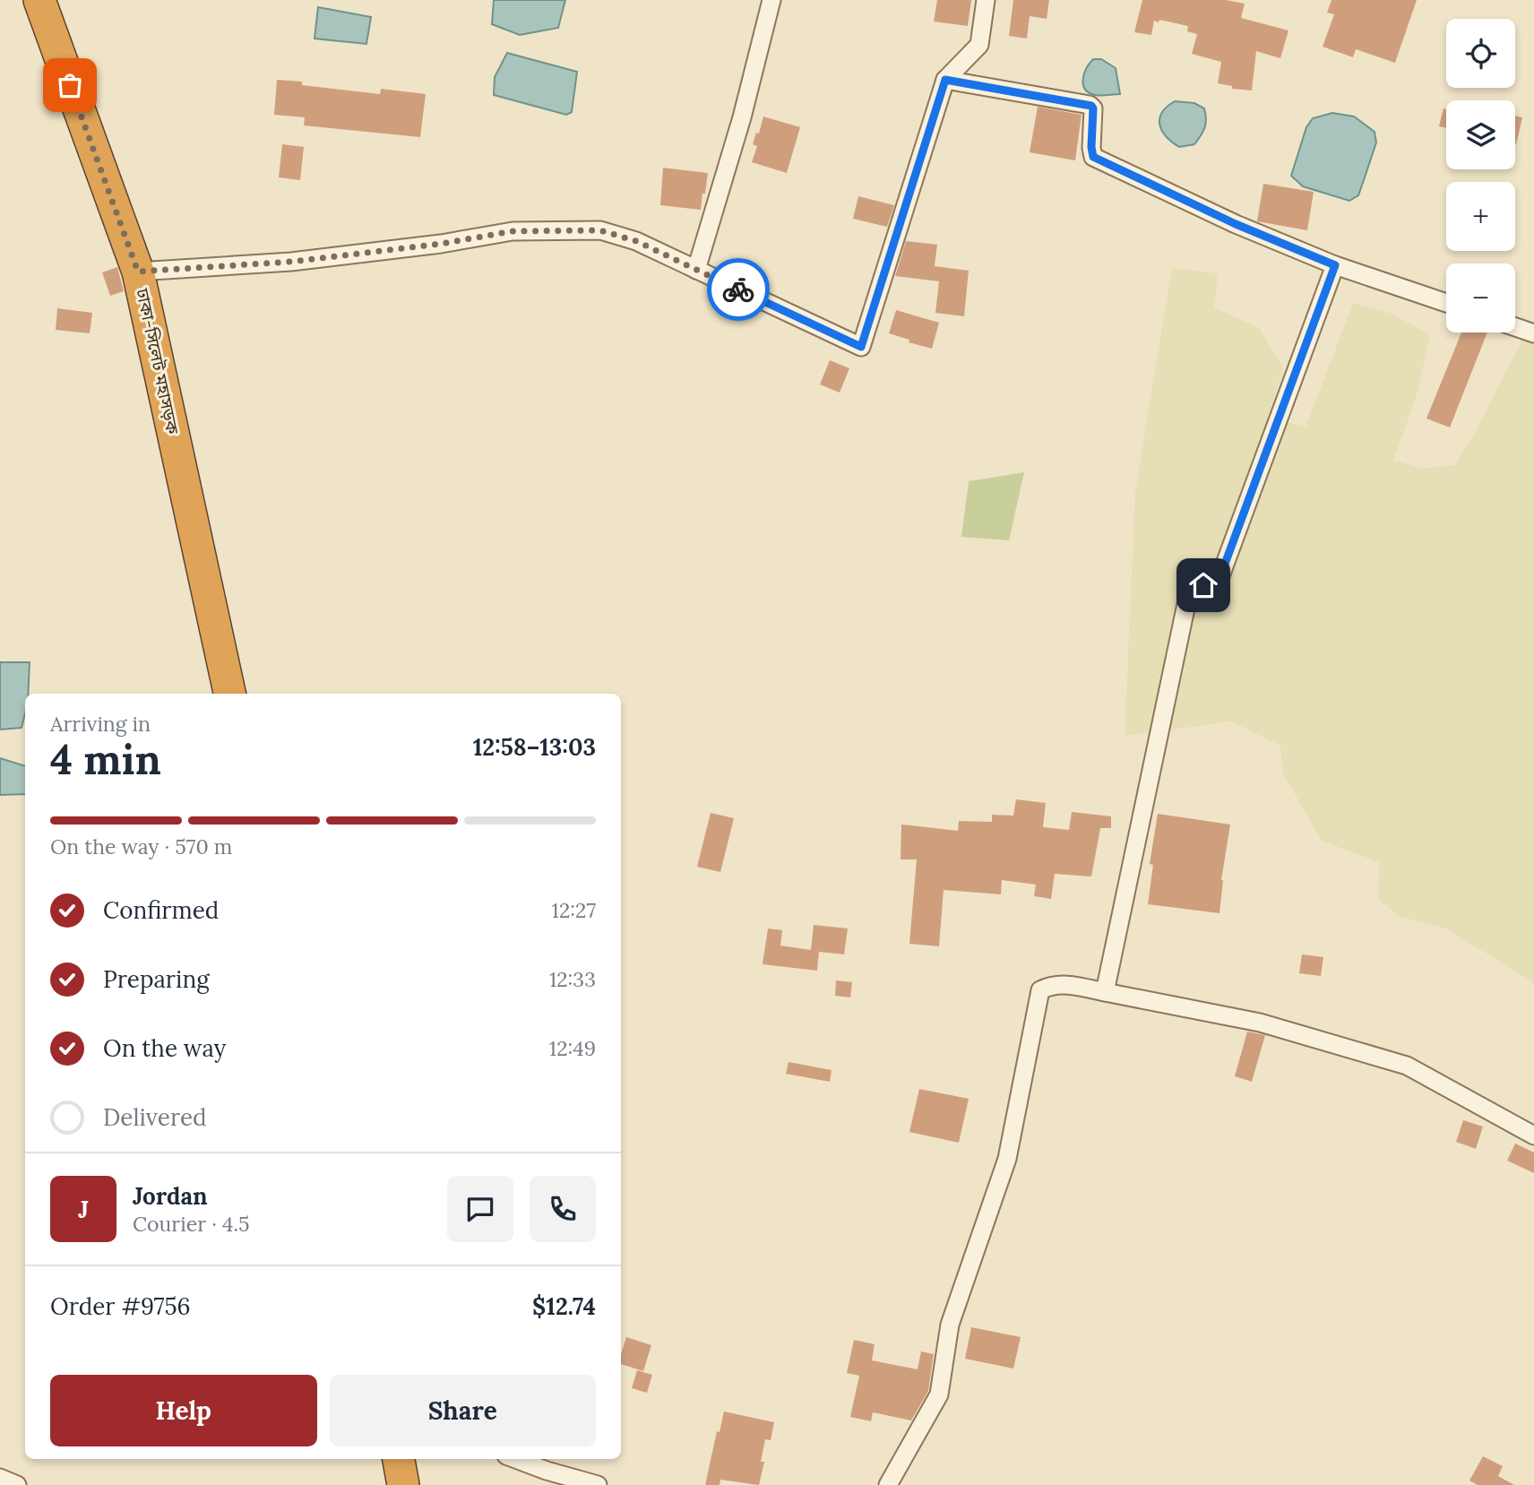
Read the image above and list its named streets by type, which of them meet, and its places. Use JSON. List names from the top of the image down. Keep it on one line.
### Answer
{"streets":{"highway":["ঢাকা-সিলেট মহাসড়ক"]},"page":{"map_buttons":["+","−"],"heading":["4 min","Arriving in","12:58–13:03"],"panel":["Jordan","Courier · 4.5","Order #9756","$12.74"],"bar":"On the way · 570 m","list":[["Confirmed","12:27"],["Preparing","12:33"],["On the way","12:49"],"Delivered"],"round":"J","buttons":["Help","Share"]}}
